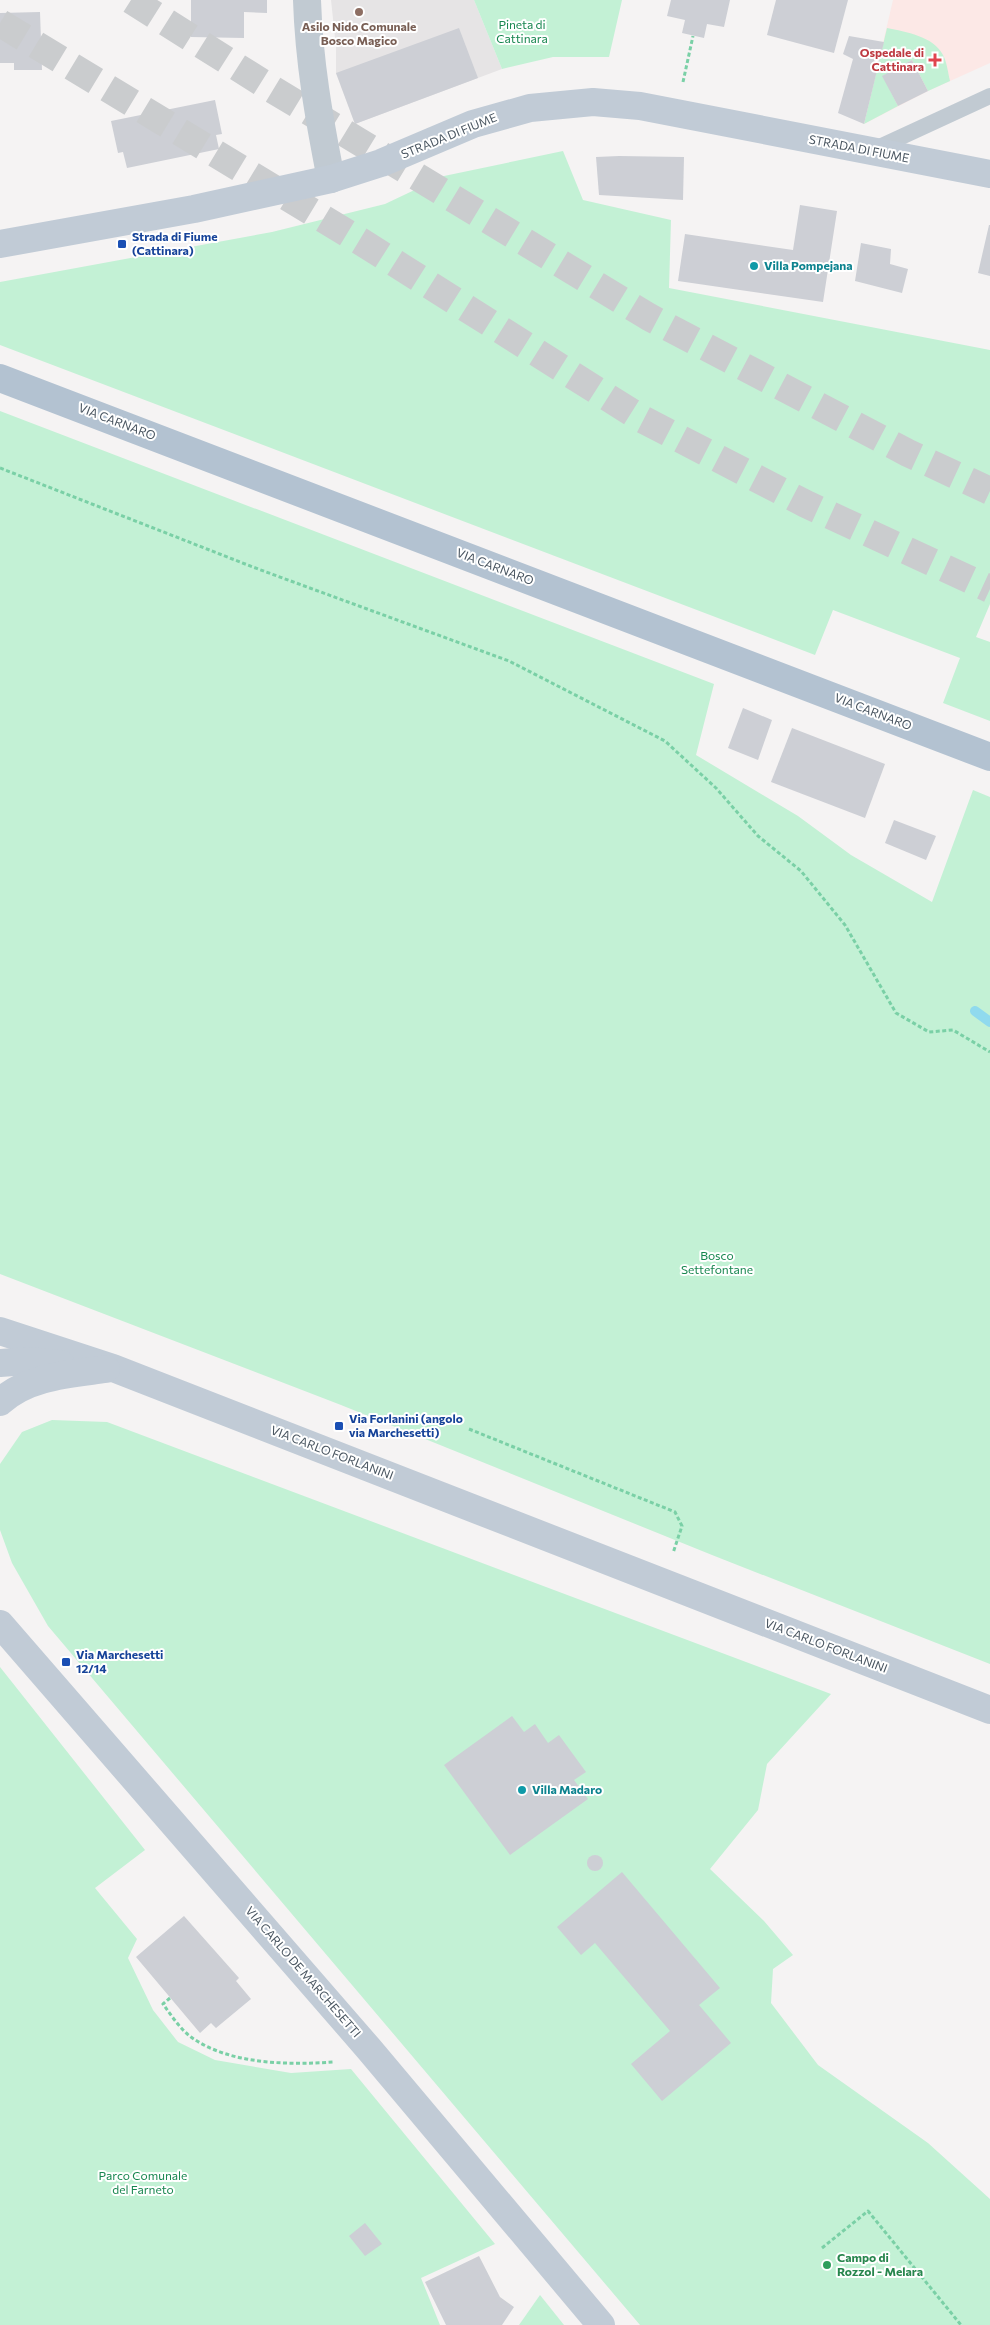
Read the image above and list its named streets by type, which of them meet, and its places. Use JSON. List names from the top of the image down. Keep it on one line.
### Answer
{"streets":{"main road":["STRADA DI FIUME","VIA CARNARO","VIA CARLO FORLANINI","VIA CARLO DE MARCHESETTI"]},"parks":["Pineta di Cattinara","Bosco Settefontane","Parco Comunale del Farneto"],"places":{"other":["Asilo Nido Comunale Bosco Magico","Villa Pompejana","Villa Madaro","Campo di Rozzol - Melara"],"health":["Ospedale di Cattinara"],"transit":["Strada di Fiume (Cattinara)","Via Forlanini (angolo via Marchesetti)","Via Marchesetti 12/14"]}}
